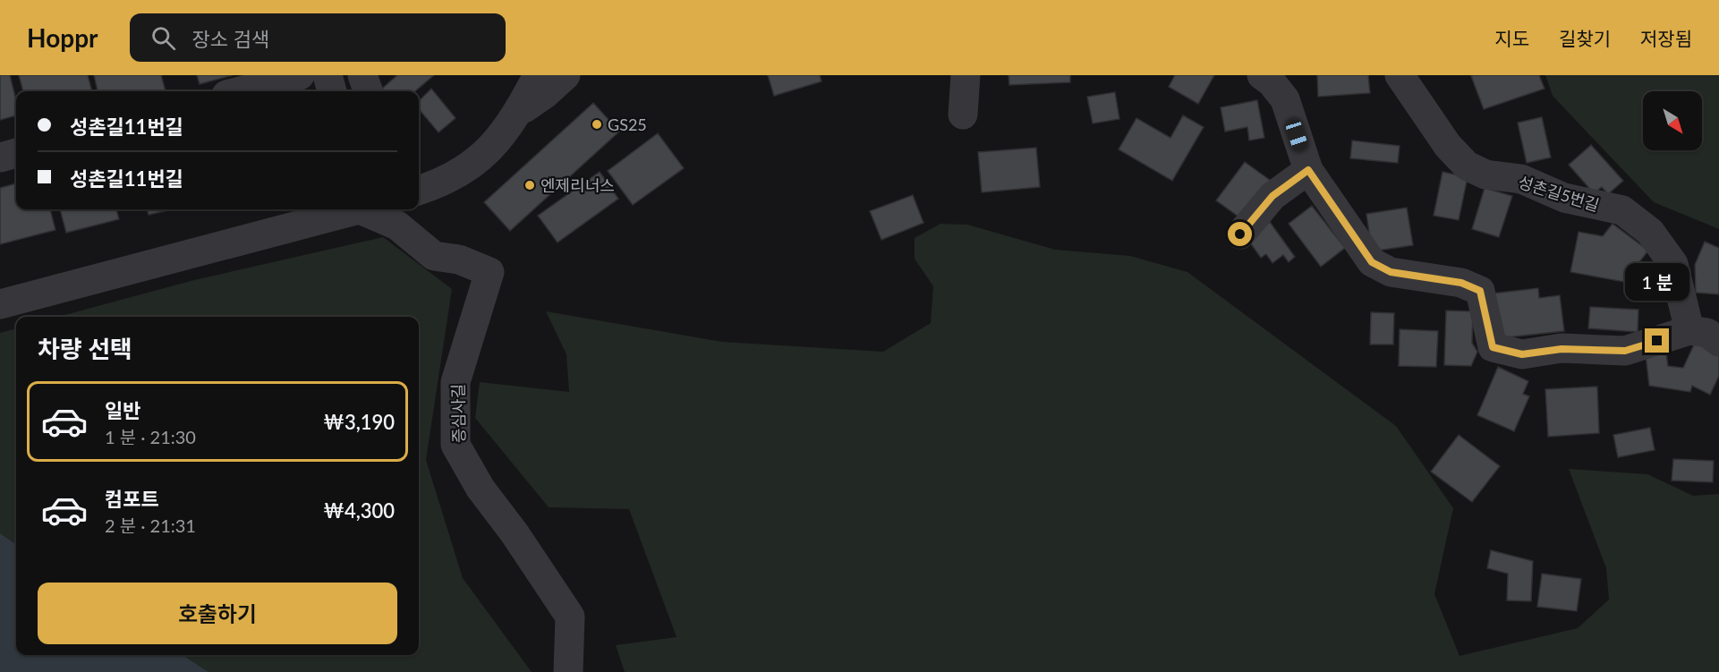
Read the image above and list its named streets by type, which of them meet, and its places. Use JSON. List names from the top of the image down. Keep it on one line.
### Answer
{"streets":{"street":["성촌길5번길","증심사길"]},"places":["GS25","엔제리너스"],"north":"bottom right","page":{"header":"Hoppr","search":"장소 검색","nav":["지도","길찾기","저장됨"],"banner":["성촌길11번길","성촌길11번길"],"bubble":"1 분","heading":"차량 선택","list":[{"name":"일반","note":"1 분 · 21:30","value":"₩3,190"},{"name":"컴포트","note":"2 분 · 21:31","value":"₩4,300"}],"buttons":"호출하기"}}
